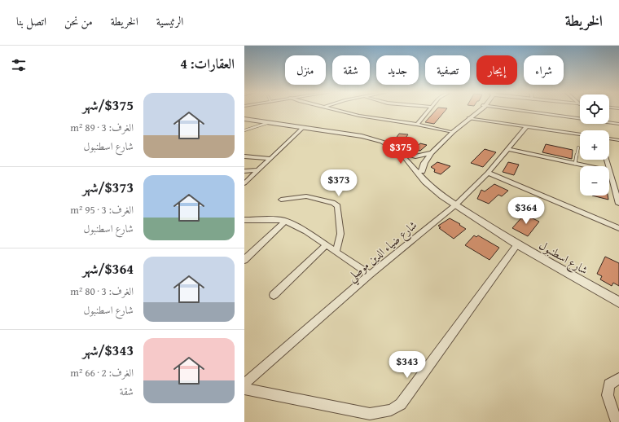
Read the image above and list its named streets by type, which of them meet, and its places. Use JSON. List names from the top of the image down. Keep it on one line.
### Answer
{"streets":{"street":["شارع ضياء الدين موصلي","شارع اسطنبول"]},"crossings":[["شارع ضياء الدين موصلي","شارع اسطنبول"]],"page":{"header":"الخريطة","nav":["الرئيسية","الخريطة","من نحن","اتصل بنا"],"heading":"العقارات: 4","chip":["شراء","إيجار","تصفية","جديد","شقة","منزل"],"list":[{"name":"$375/شهر","note":"الغرف: 3 · 89 m² · شارع اسطنبول"},{"name":"$373/شهر","note":"الغرف: 3 · 95 m² · شارع اسطنبول"},{"name":"$364/شهر","note":"الغرف: 3 · 80 m² · شارع اسطنبول"},{"name":"$343/شهر","note":"الغرف: 2 · 66 m² · شقة"}],"map_buttons":["+","−"],"price":["$375","$373","$364","$343"]}}
